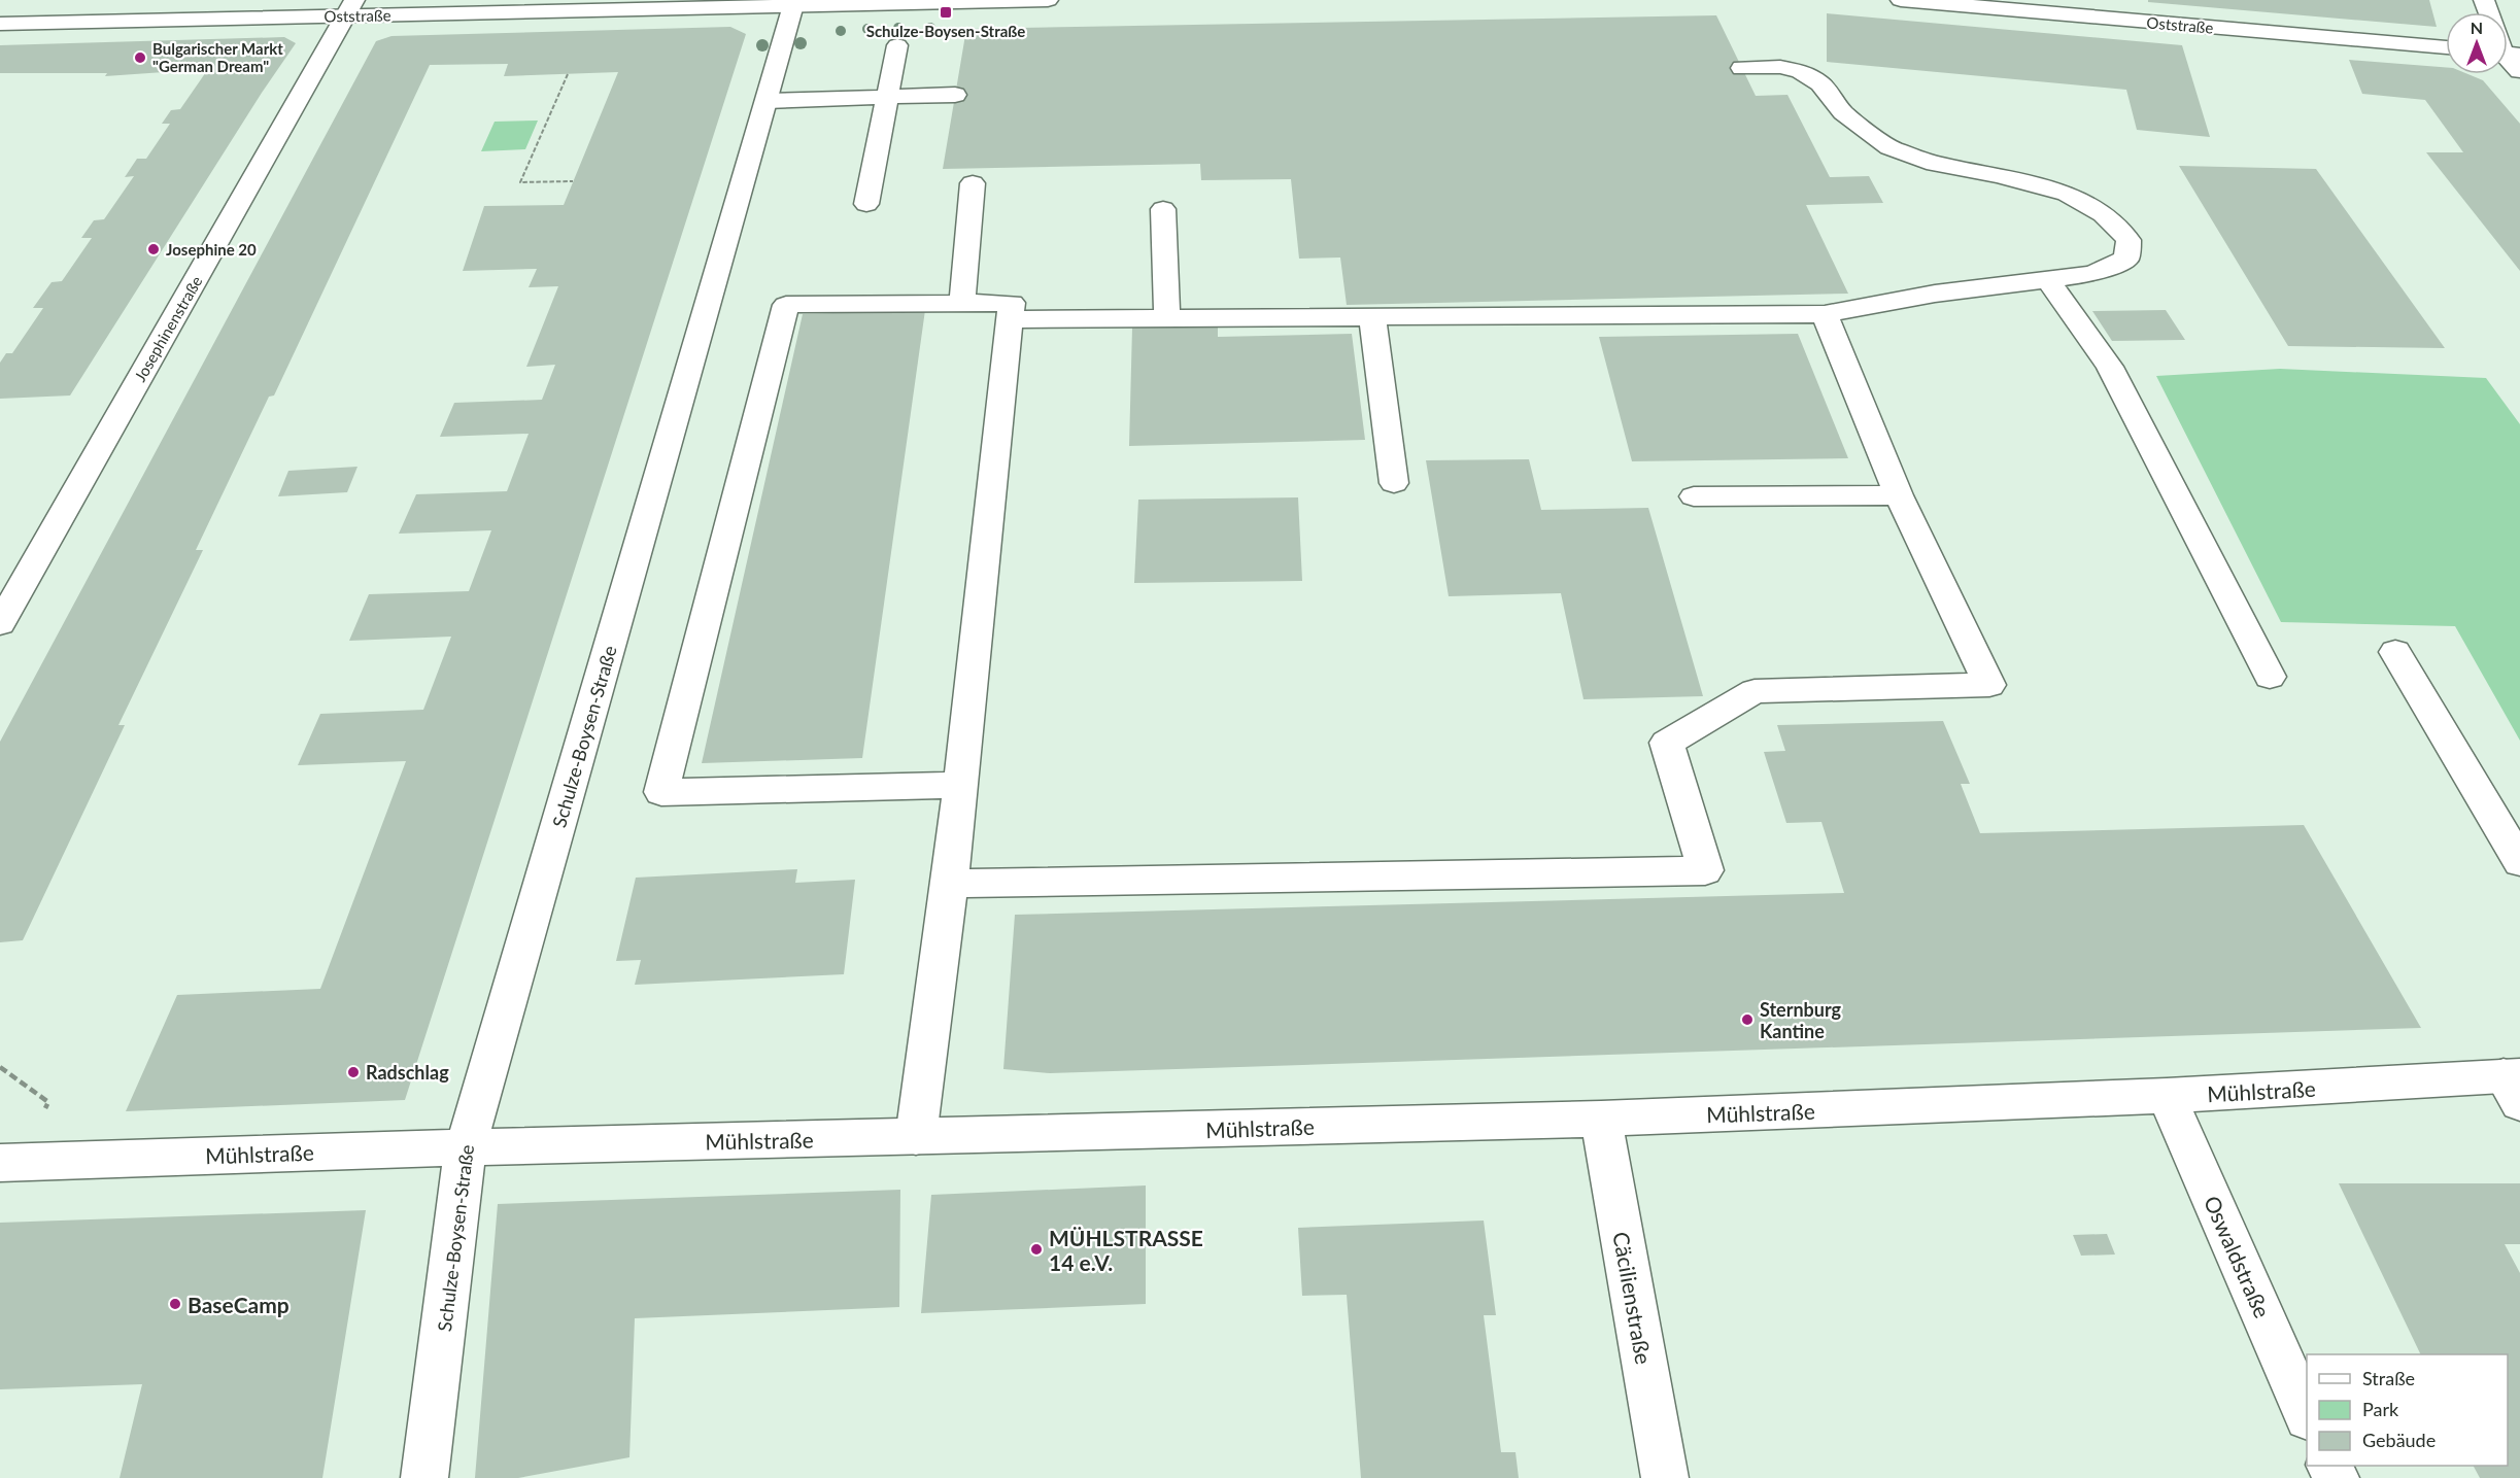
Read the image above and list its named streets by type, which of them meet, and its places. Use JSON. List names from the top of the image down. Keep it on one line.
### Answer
{"streets":{"street":["Oststraße","Josephinenstraße","Schulze-Boysen-Straße","Mühlstraße","Oswaldstraße","Cäcilienstraße"]},"crossings":[["Oststraße","Josephinenstraße"],["Oststraße","Schulze-Boysen-Straße"],["Schulze-Boysen-Straße","Mühlstraße"],["Mühlstraße","Oswaldstraße"],["Mühlstraße","Cäcilienstraße"]],"places":{"transit":["Schulze-Boysen-Straße"],"other":["Bulgarischer Markt \"German Dream\"","Josephine 20","Sternburg Kantine","Radschlag","MÜHLSTRASSE 14 e.V.","BaseCamp"]},"legend":["Straße","Park","Gebäude"],"north":"top"}
